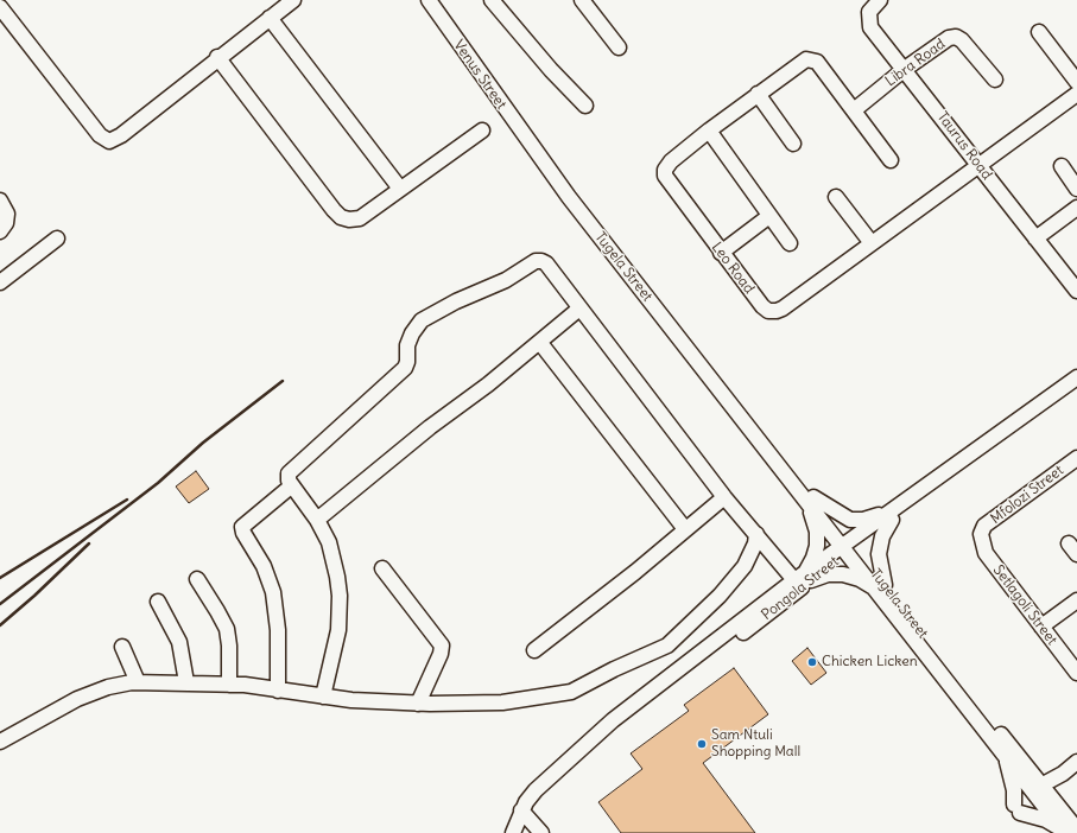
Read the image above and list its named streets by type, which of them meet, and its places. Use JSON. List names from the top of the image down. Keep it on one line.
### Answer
{"streets":{"street":["Libra Road","Venus Street","Taurus Road","Tugela Street","Leo Road","Mfolozi Street","Pongola Street","Setlagoli Street"]},"crossings":[["Libra Road","Taurus Road"],["Libra Road","Leo Road"],["Venus Street","Tugela Street"],["Taurus Road","Leo Road"],["Tugela Street","Pongola Street"],["Mfolozi Street","Setlagoli Street"]],"places":["Chicken Licken","Sam Ntuli Shopping Mall"]}
